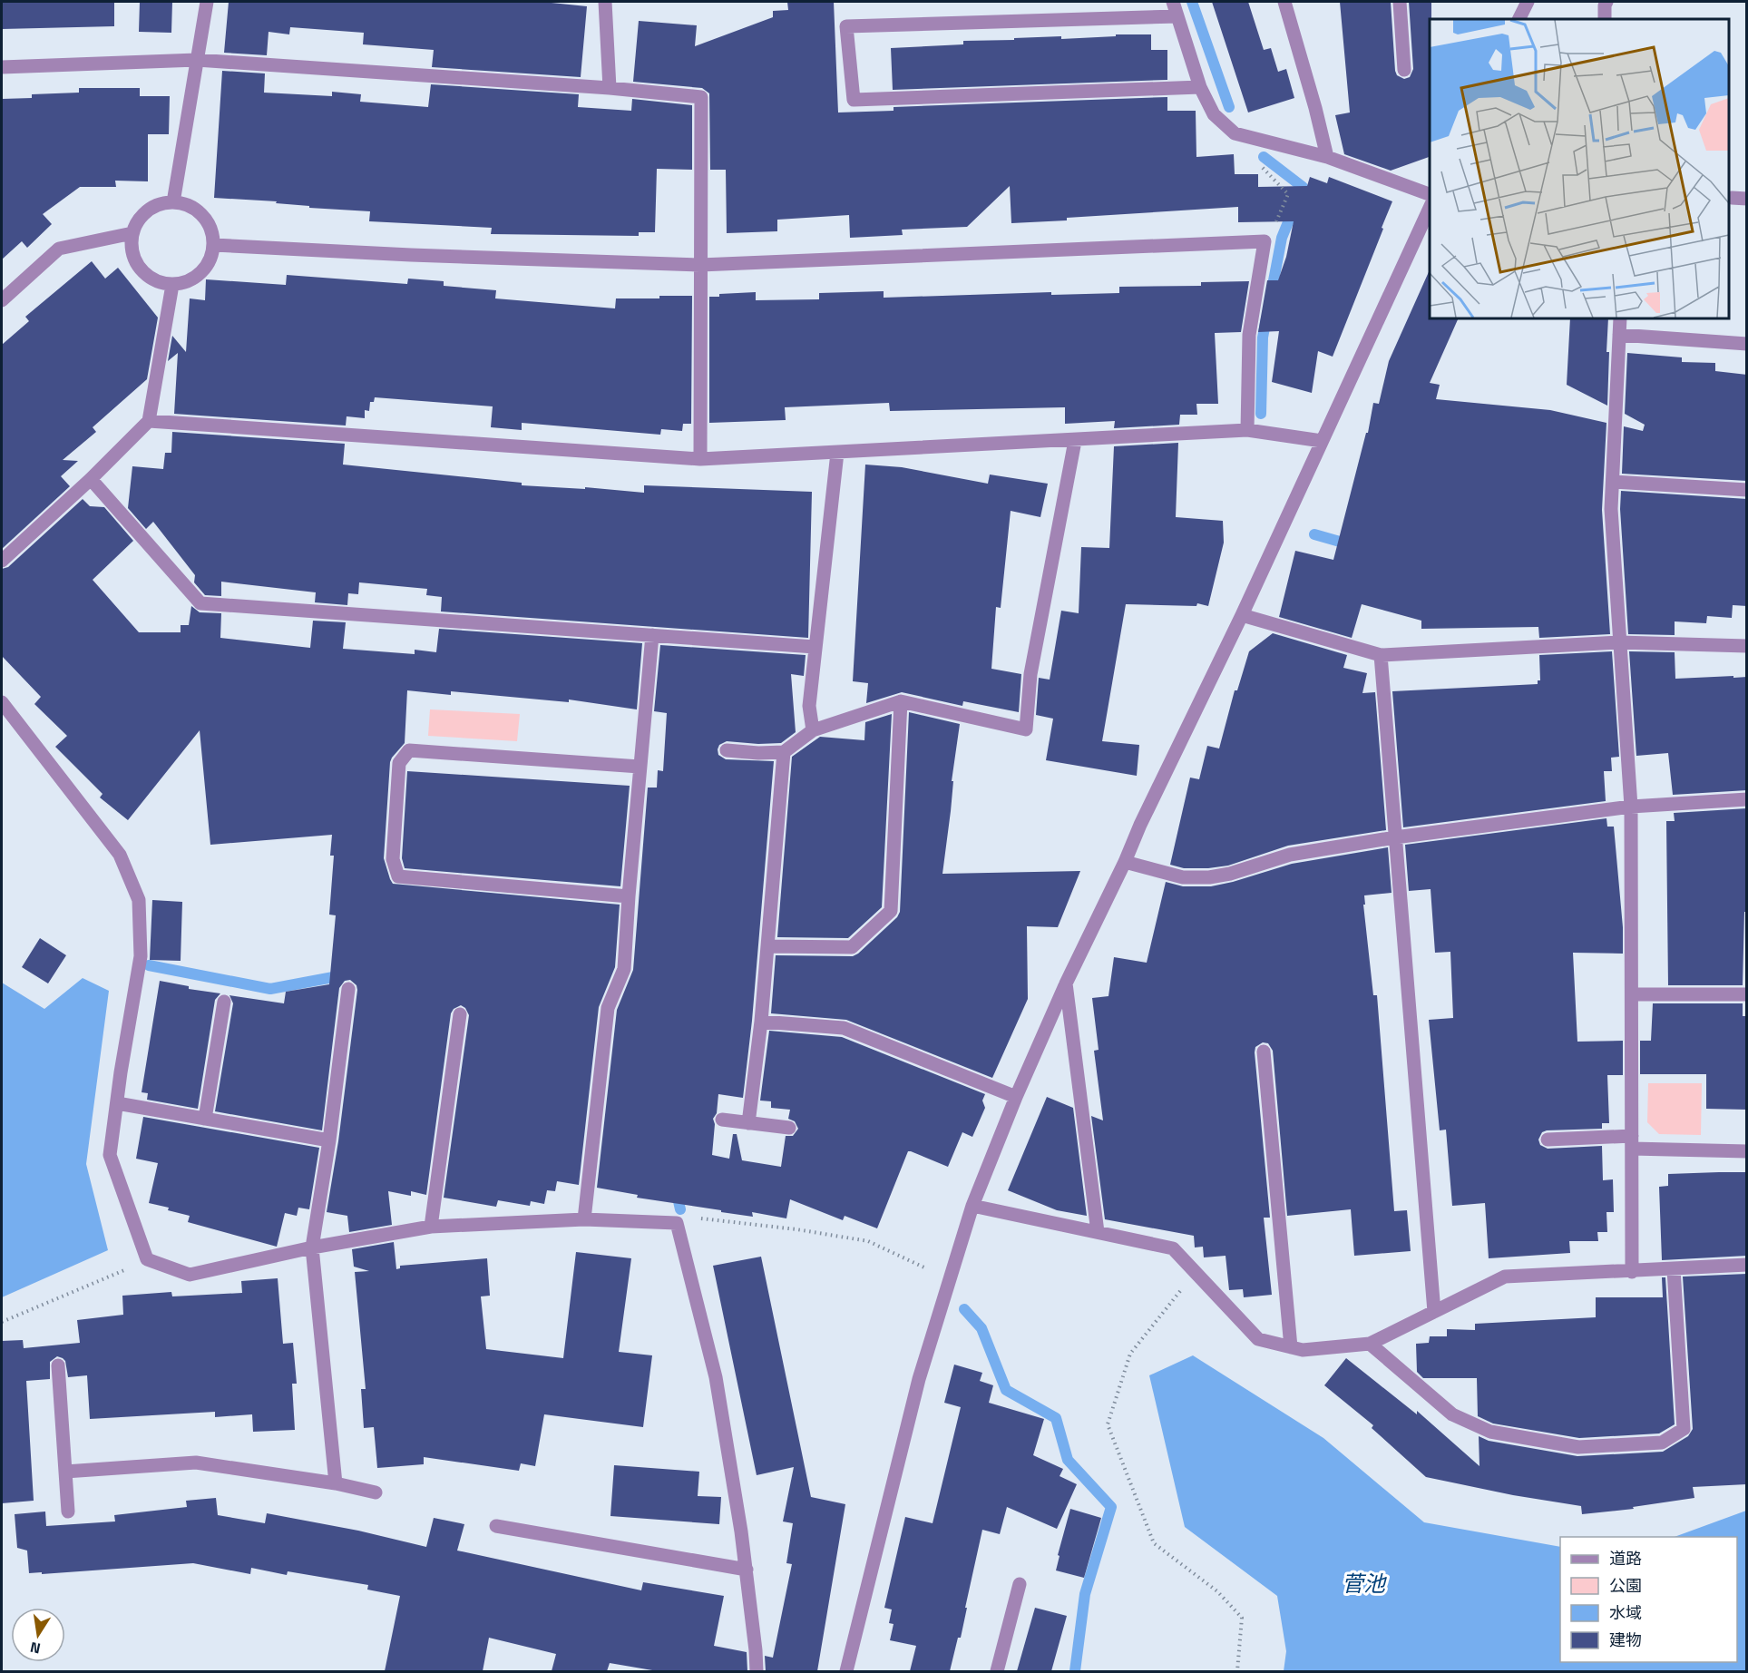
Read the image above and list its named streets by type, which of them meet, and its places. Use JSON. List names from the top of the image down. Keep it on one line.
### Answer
{"water":["菅池"],"legend":["道路","公園","水域","建物"],"north":"bottom"}
